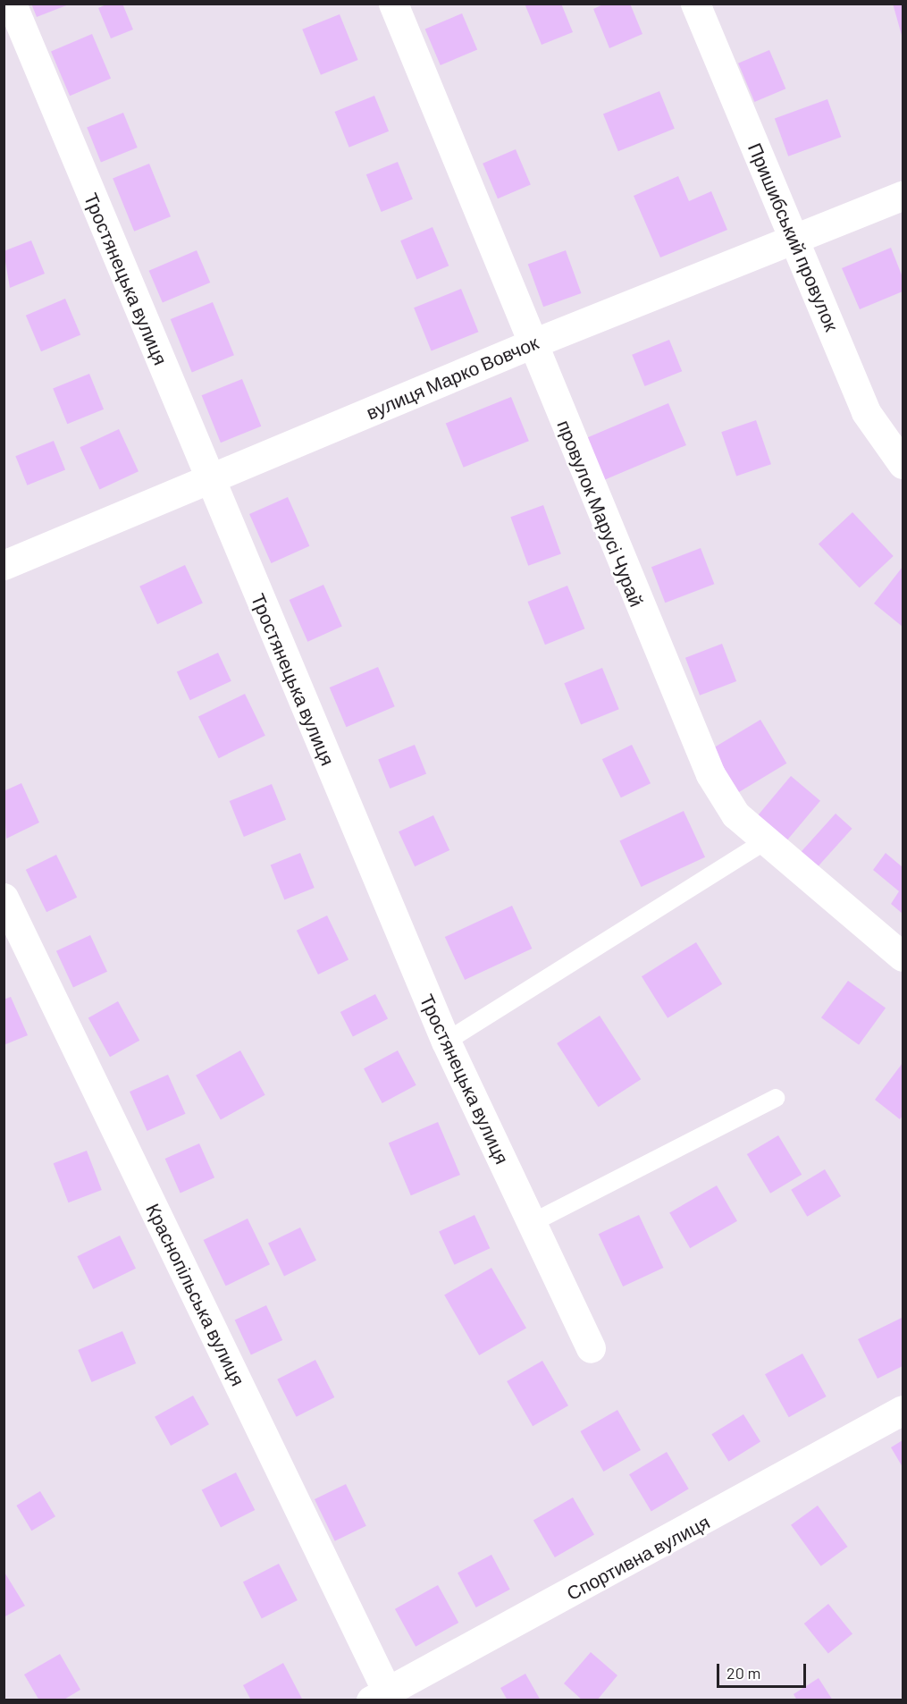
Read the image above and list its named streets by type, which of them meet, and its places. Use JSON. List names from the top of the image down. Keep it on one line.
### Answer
{"streets":{"street":["Пришибський провулок","Тростянецька вулиця","вулиця Марко Вовчок","провулок Марусі Чурай","Краснопільська вулиця","Спортивна вулиця"]},"crossings":[["Пришибський провулок","вулиця Марко Вовчок"],["Тростянецька вулиця","вулиця Марко Вовчок"],["вулиця Марко Вовчок","провулок Марусі Чурай"],["Краснопільська вулиця","Спортивна вулиця"]],"scale_bar":"20 m"}
